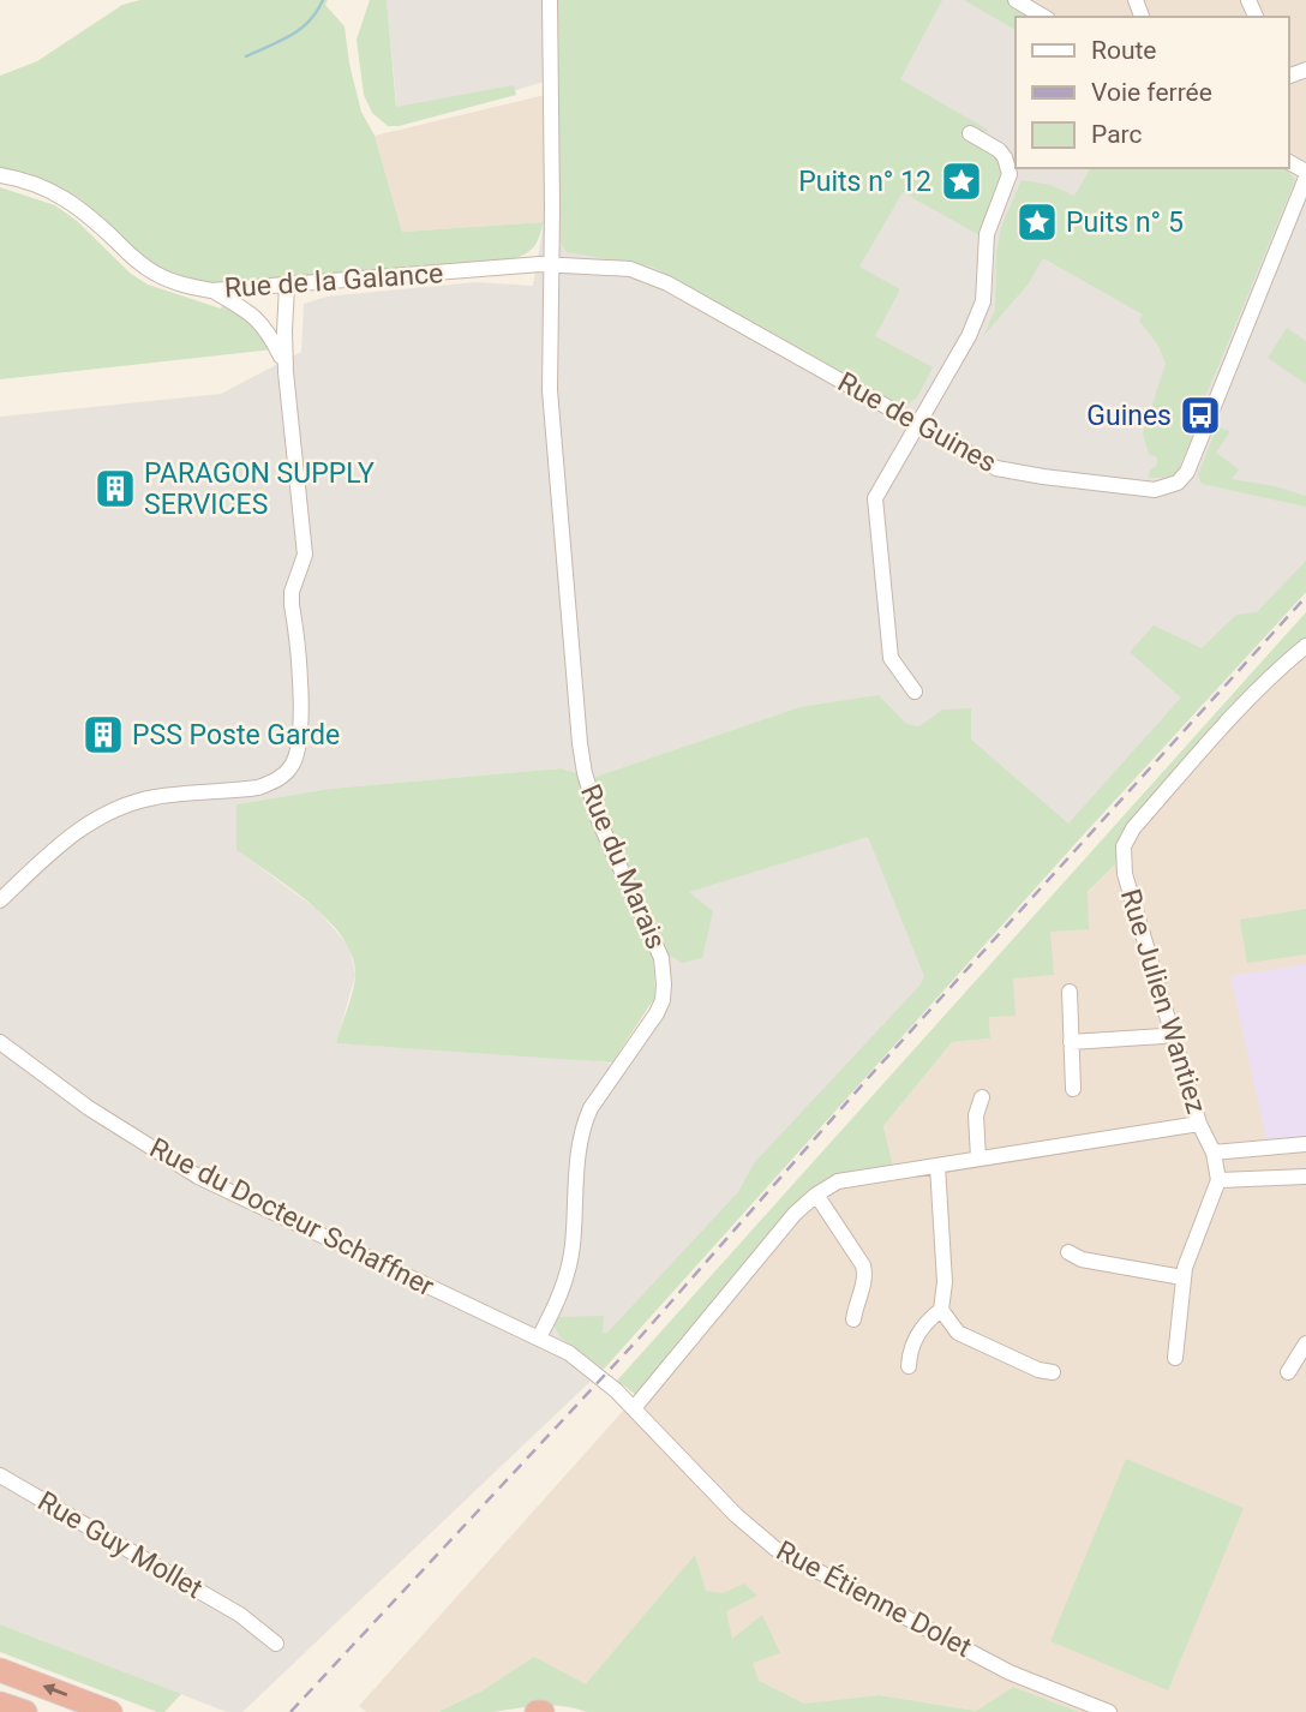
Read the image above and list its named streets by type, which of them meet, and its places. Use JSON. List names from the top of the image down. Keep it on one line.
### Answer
{"streets":{"street":["Rue de la Galance","Rue de Guines","Rue du Marais","Rue Julien Wantiez","Rue du Docteur Schaffner","Rue Guy Mollet","Rue Étienne Dolet"]},"crossings":[["Rue de la Galance","Rue de Guines"],["Rue de la Galance","Rue du Marais"],["Rue de Guines","Rue du Marais"],["Rue du Marais","Rue du Docteur Schaffner"],["Rue du Docteur Schaffner","Rue Étienne Dolet"]],"places":{"place":["Puits n° 12","Puits n° 5"],"bus stop":["Guines"],"building":["PARAGON SUPPLY SERVICES","PSS Poste Garde"]},"legend":["Route","Voie ferrée","Parc"]}
